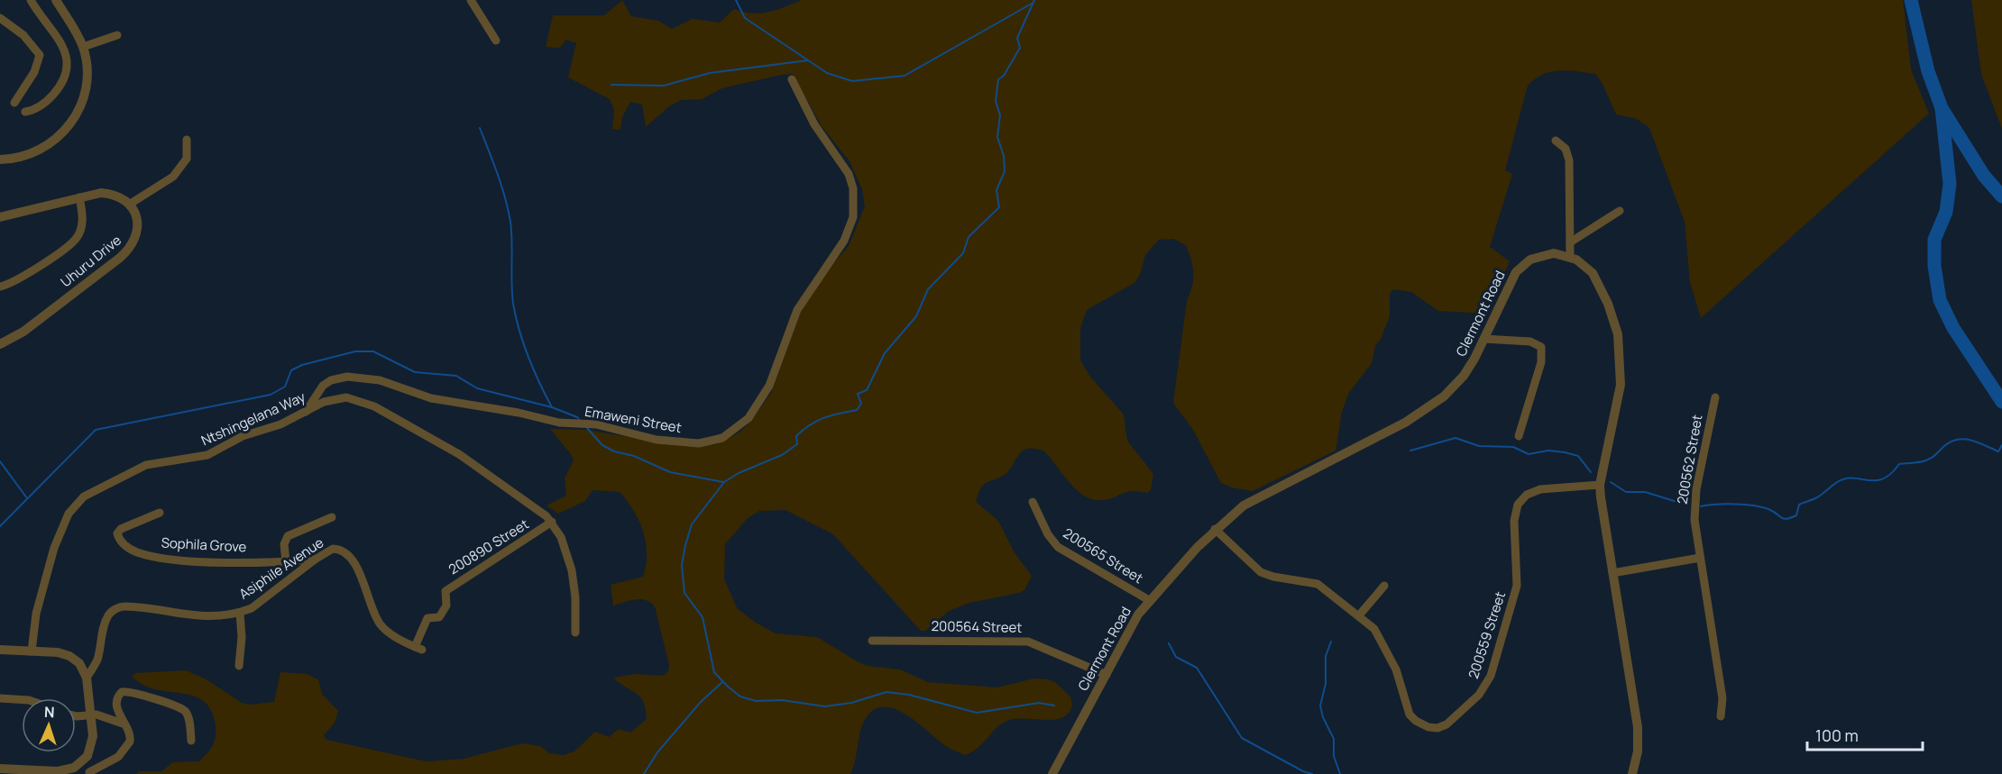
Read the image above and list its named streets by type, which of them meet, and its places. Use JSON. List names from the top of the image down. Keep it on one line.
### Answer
{"streets":{"street":["Uhuru Drive","Clermont Road","Ntshingelana Way","Emaweni Street","200562 Street","Sophila Grove","200890 Street","200565 Street","Asiphile Avenue","200564 Street","200559 Street"]},"crossings":[["Clermont Road","200565 Street"],["Clermont Road","200564 Street"],["Clermont Road","200559 Street"],["Ntshingelana Way","Emaweni Street"],["Ntshingelana Way","200890 Street"],["Sophila Grove","Asiphile Avenue"],["200890 Street","Asiphile Avenue"]],"scale_bar":"100 m","north":"top"}
